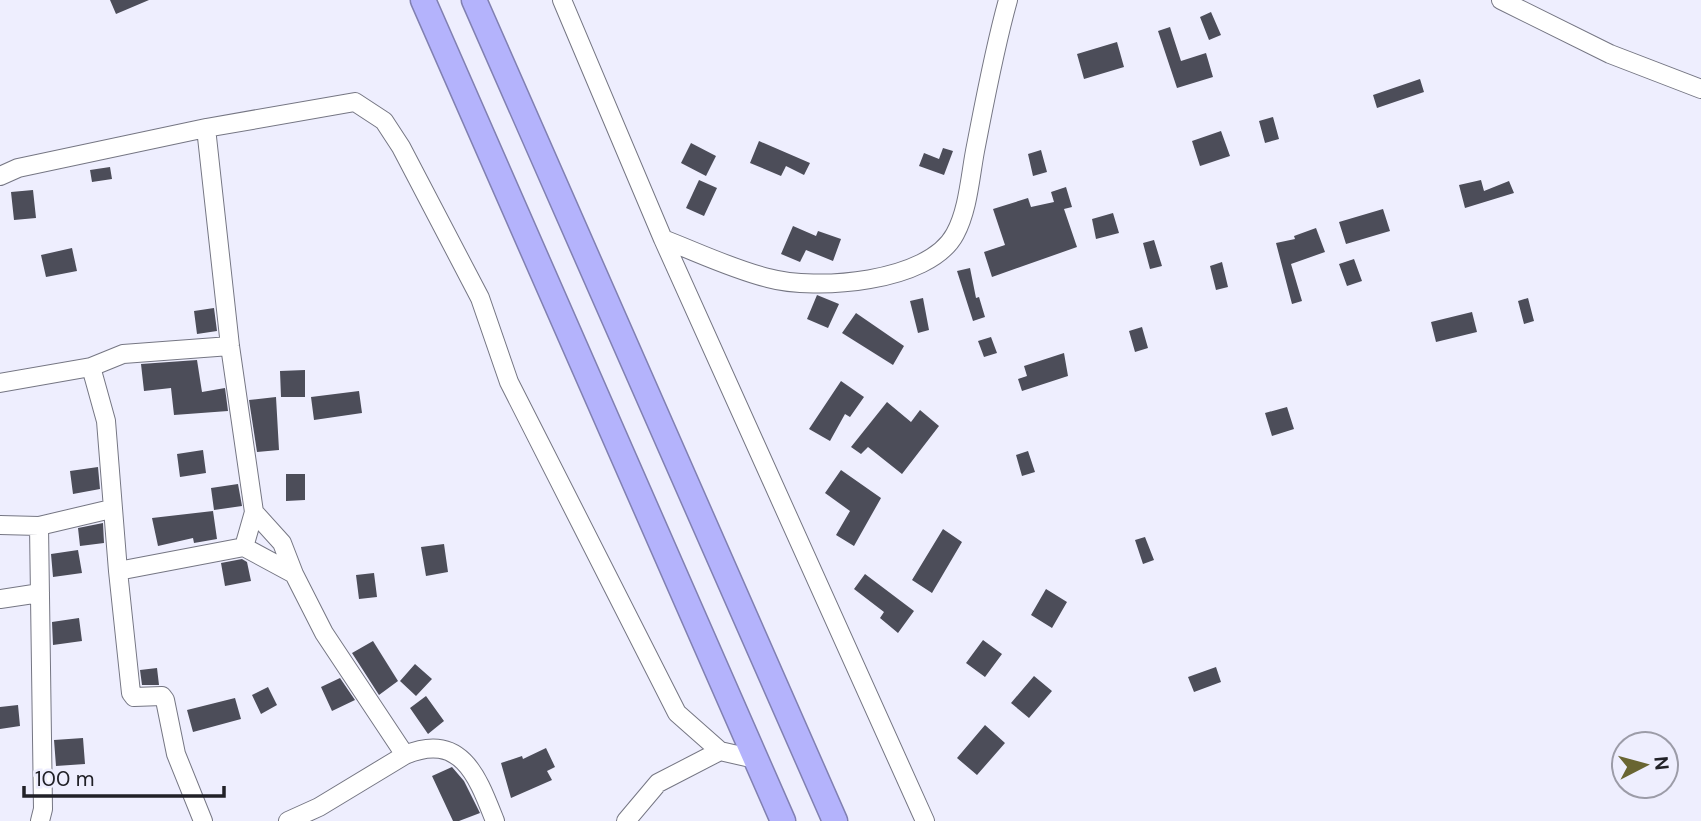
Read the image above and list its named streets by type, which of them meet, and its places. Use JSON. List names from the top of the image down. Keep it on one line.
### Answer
{"scale_bar":"100 m","north":"right"}
